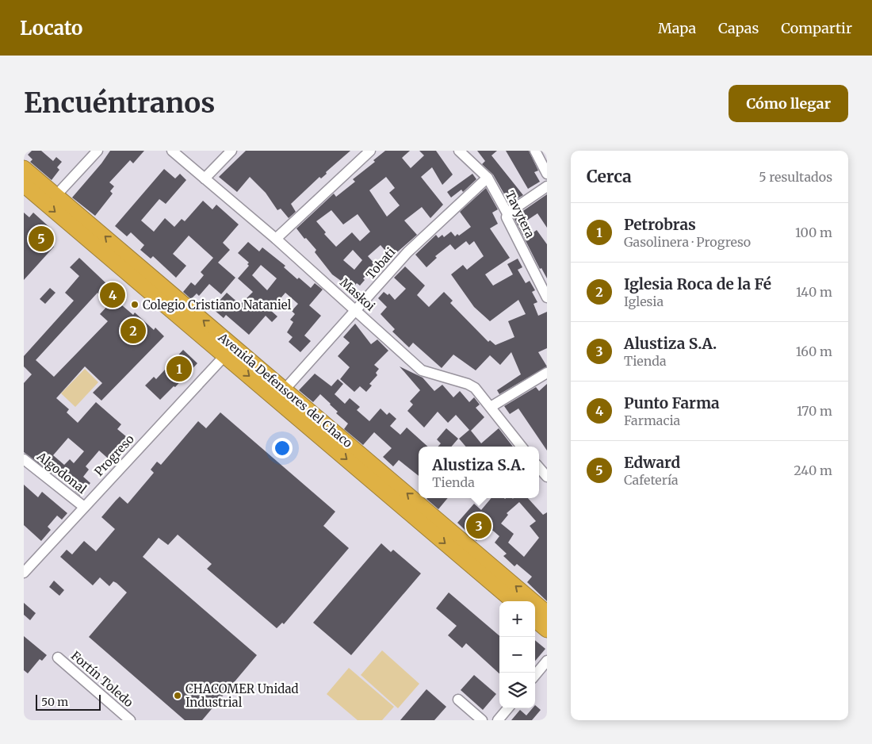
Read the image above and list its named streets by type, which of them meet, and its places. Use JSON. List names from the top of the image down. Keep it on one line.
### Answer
{"streets":{"highway":["Avenida Defensores del Chaco"],"street":["Tavytera","Tobati","Maskoi","Progreso","Algodonal","Fortín Toledo"]},"crossings":[["Tavytera","Tobati"],["Tobati","Maskoi"],["Tobati","Avenida Defensores del Chaco"],["Avenida Defensores del Chaco","Progreso"],["Progreso","Algodonal"]],"places":["Colegio Cristiano Nataniel","CHACOMER Unidad Industrial"],"scale_bar":"50 m","page":{"header":"Locato","nav":["Mapa","Capas","Compartir"],"buttons":"Cómo llegar","title":"Encuéntranos","heading":["Cerca","5 resultados"],"list":[{"mark":"1","name":"Petrobras","note":"Gasolinera · Progreso","value":"100 m"},{"mark":"2","name":"Iglesia Roca de la Fé","note":"Iglesia","value":"140 m"},{"mark":"3","name":"Alustiza S.A.","note":"Tienda","value":"160 m"},{"mark":"4","name":"Punto Farma","note":"Farmacia","value":"170 m"},{"mark":"5","name":"Edward","note":"Cafetería","value":"240 m"}],"pins":["5","4","2","1","3"],"popup":["Alustiza S.A.","Tienda"],"map_buttons":["+","−"],"scale":"50 m"}}
